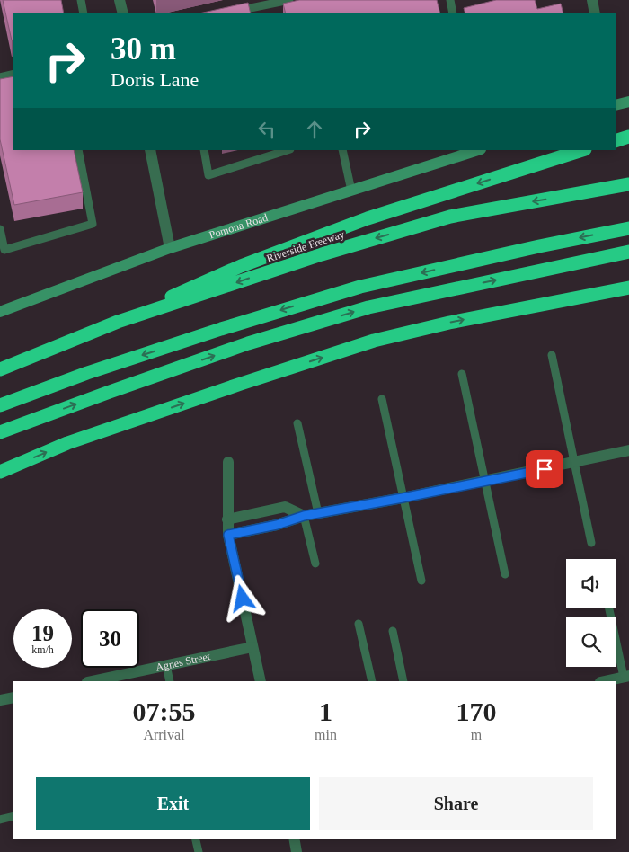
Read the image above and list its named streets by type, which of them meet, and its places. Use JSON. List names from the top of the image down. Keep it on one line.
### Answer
{"streets":{"highway":["Riverside Freeway"],"main road":["Pomona Road"],"street":["Agnes Street"]},"page":{"turn":["30 m","Doris Lane"],"speed":"19 km/h","limit":"30","eta":["07:55","Arrival","1","min","170","m"],"buttons":["Exit","Share"]}}
